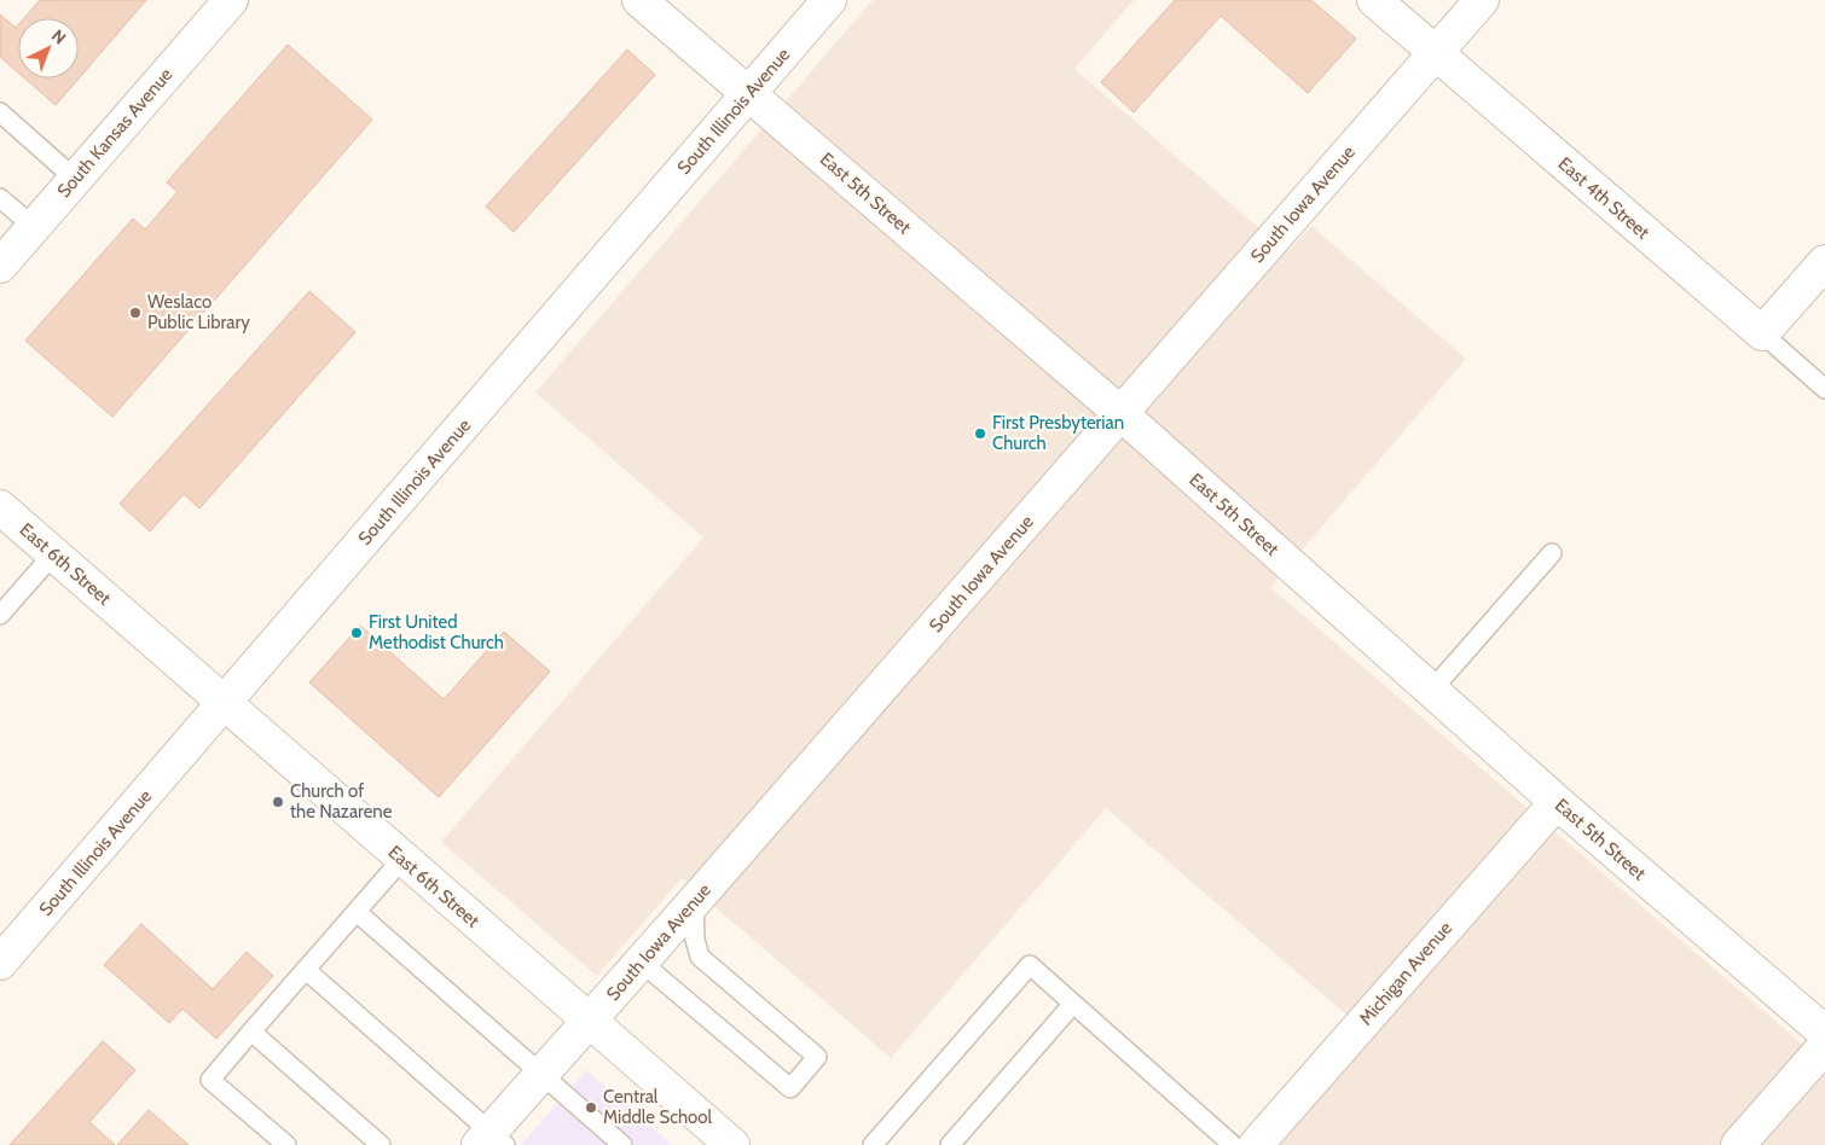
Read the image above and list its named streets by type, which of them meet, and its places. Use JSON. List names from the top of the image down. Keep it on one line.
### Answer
{"streets":{"street":["South Illinois Avenue","South Kansas Avenue","East 5th Street","East 4th Street","South Iowa Avenue","East 6th Street","Michigan Avenue"]},"crossings":[["South Illinois Avenue","East 5th Street"],["South Illinois Avenue","East 6th Street"],["East 5th Street","South Iowa Avenue"],["East 5th Street","Michigan Avenue"],["East 4th Street","South Iowa Avenue"],["South Iowa Avenue","East 6th Street"]],"places":["Weslaco Public Library","First Presbyterian Church","First United Methodist Church","Church of the Nazarene","Central Middle School"],"north":"top right"}
